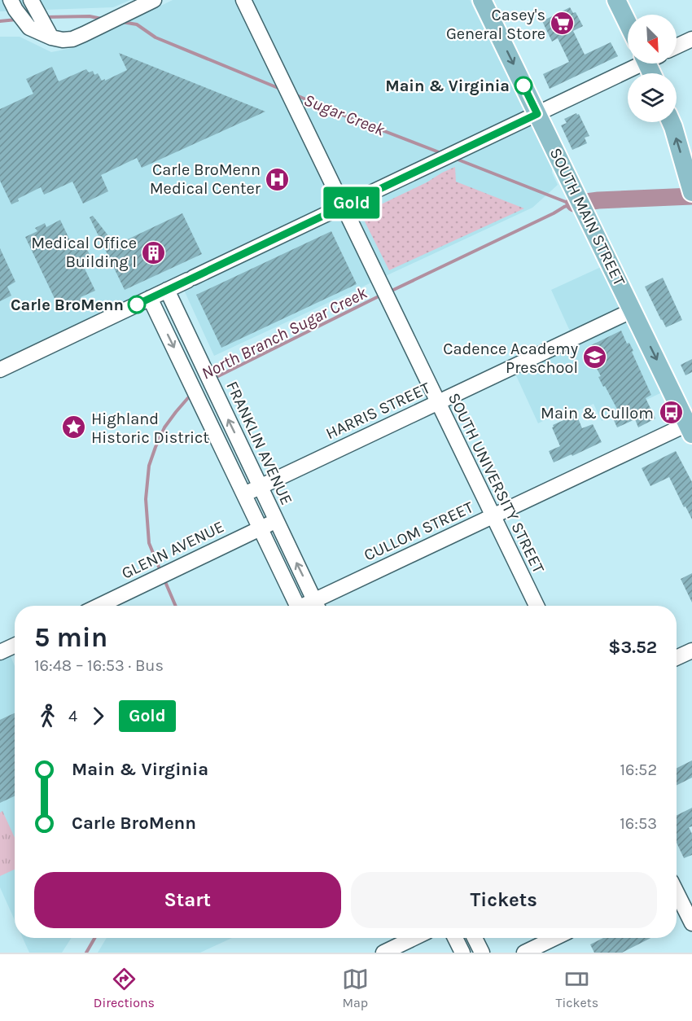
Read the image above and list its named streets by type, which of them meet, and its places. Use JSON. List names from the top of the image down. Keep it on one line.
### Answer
{"streets":{"main road":["SOUTH MAIN STREET"],"street":["HARRIS STREET","FRANKLIN AVENUE","SOUTH UNIVERSITY STREET","CULLOM STREET","GLENN AVENUE"]},"crossings":[["SOUTH MAIN STREET","HARRIS STREET"],["SOUTH MAIN STREET","CULLOM STREET"],["HARRIS STREET","FRANKLIN AVENUE"],["HARRIS STREET","SOUTH UNIVERSITY STREET"],["FRANKLIN AVENUE","CULLOM STREET"],["FRANKLIN AVENUE","GLENN AVENUE"],["SOUTH UNIVERSITY STREET","CULLOM STREET"]],"one_way":["SOUTH MAIN STREET"],"water":["Sugar Creek","North Branch Sugar Creek"],"places":{"supermarket":["Casey's General Store"],"other":["Main & Virginia","Carle BroMenn"],"hospital":["Carle BroMenn Medical Center"],"building":["Medical Office Building I"],"school or university":["Cadence Academy Preschool"],"bus stop":["Main & Cullom"],"place":["Highland Historic District"]},"lines":["bus line Gold"],"north":"bottom right","page":{"on_map":"Gold","heading":["5 min","16:48 – 16:53 · Bus","$3.52"],"legs":["4","Gold"],"list":[{"name":"Main & Virginia","value":"16:52"},{"name":"Carle BroMenn","value":"16:53"}],"buttons":["Start","Tickets"],"tabs":["Directions","Map","Tickets"]}}
